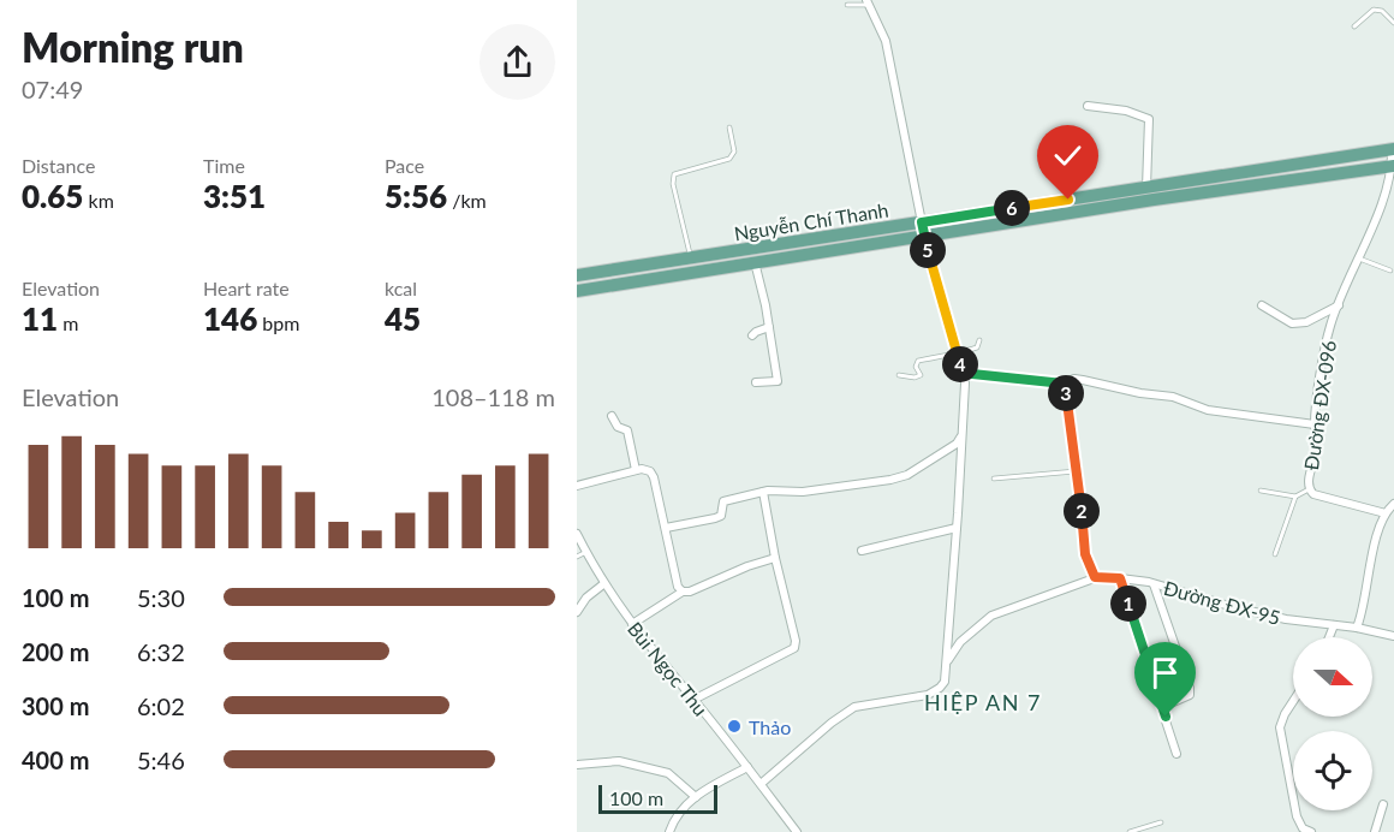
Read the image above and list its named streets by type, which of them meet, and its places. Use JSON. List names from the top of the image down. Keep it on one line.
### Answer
{"streets":{"main road":["Nguyễn Chí Thanh"],"street":["Đường ĐX-096","Đường ĐX-95","Bùi Ngọc Thu"]},"crossings":[["Nguyễn Chí Thanh","Đường ĐX-096"],["Nguyễn Chí Thanh","Đường ĐX-95"],["Đường ĐX-95","Bùi Ngọc Thu"]],"districts":["HIỆP AN 7"],"places":["Thảo"],"scale_bar":"100 m","north":"right","page":{"heading":["Morning run","07:49"],"stats":[["Distance","0.65 km"],["Time","3:51"],["Pace","5:56 /km"],["Elevation","11 m"],["Heart rate","146 bpm"],["kcal","45"]],"pins":["6","5","4","3","2","1"],"chart":["Elevation","108–118 m"],"list":[{"name":"100 m","note":"5:30"},{"name":"200 m","note":"6:32"},{"name":"300 m","note":"6:02"},{"name":"400 m","note":"5:46"}],"scale":"100 m"}}
